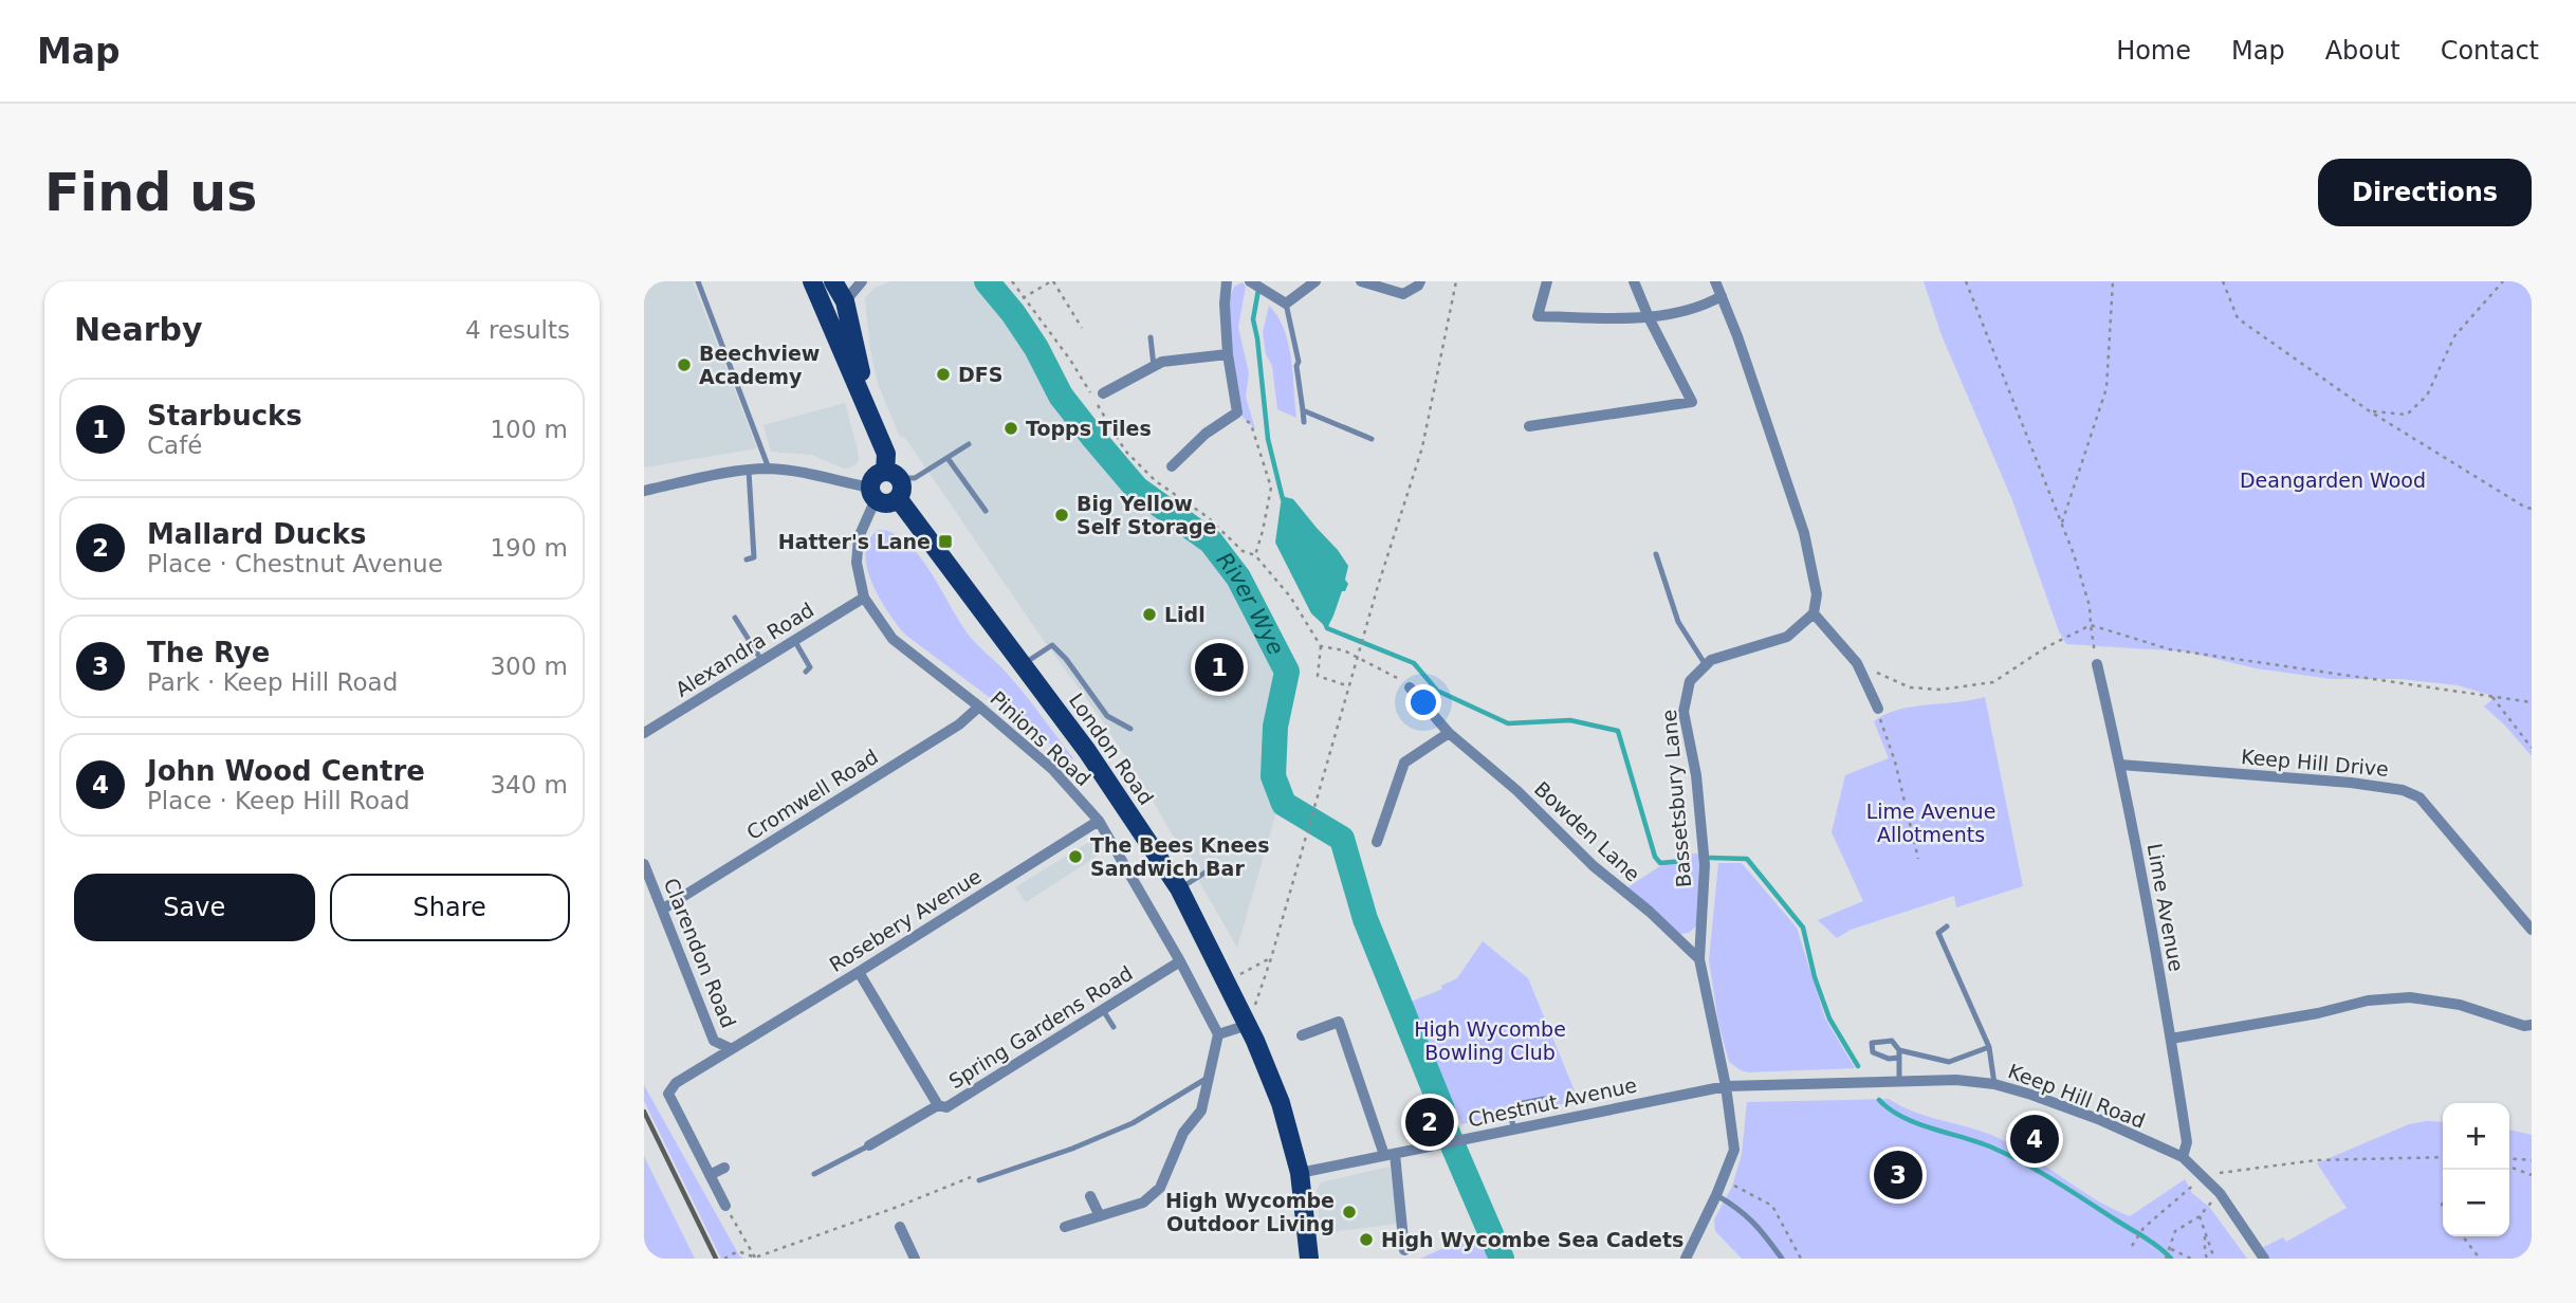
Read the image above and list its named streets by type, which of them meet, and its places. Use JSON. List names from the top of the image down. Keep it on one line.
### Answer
{"streets":{"main road":["London Road"],"street":["Alexandra Road","Pinions Road","Keep Hill Drive","Cromwell Road","Bassetsbury Lane","Bowden Lane","Lime Avenue","Rosebery Avenue","Clarendon Road","Spring Gardens Road","Keep Hill Road","Chestnut Avenue"]},"crossings":[["Alexandra Road","Pinions Road"],["Pinions Road","London Road"],["Pinions Road","Cromwell Road"],["Pinions Road","Rosebery Avenue"],["Pinions Road","Spring Gardens Road"],["London Road","Chestnut Avenue"],["Keep Hill Drive","Lime Avenue"],["Cromwell Road","Clarendon Road"],["Bassetsbury Lane","Bowden Lane"],["Bassetsbury Lane","Keep Hill Road"],["Bassetsbury Lane","Chestnut Avenue"],["Lime Avenue","Keep Hill Road"],["Rosebery Avenue","Clarendon Road"],["Rosebery Avenue","Spring Gardens Road"],["Keep Hill Road","Chestnut Avenue"]],"water":["River Wye"],"parks":["Deangarden Wood","Lime Avenue Allotments","High Wycombe Bowling Club"],"places":{"other":["Beechview Academy","DFS","Topps Tiles","Big Yellow Self Storage","Lidl","The Bees Knees Sandwich Bar","High Wycombe Outdoor Living","High Wycombe Sea Cadets"],"transit":["Hatter's Lane"]},"page":{"header":"Map","nav":["Home","Map","About","Contact"],"buttons":["Directions",["Save","Share"]],"title":"Find us","heading":["Nearby","4 results"],"list":[{"mark":"1","name":"Starbucks","note":"Café","value":"100 m"},{"mark":"2","name":"Mallard Ducks","note":"Place · Chestnut Avenue","value":"190 m"},{"mark":"3","name":"The Rye","note":"Park · Keep Hill Road","value":"300 m"},{"mark":"4","name":"John Wood Centre","note":"Place · Keep Hill Road","value":"340 m"}],"pins":["1","2","4","3"],"map_buttons":["+","−"]}}
